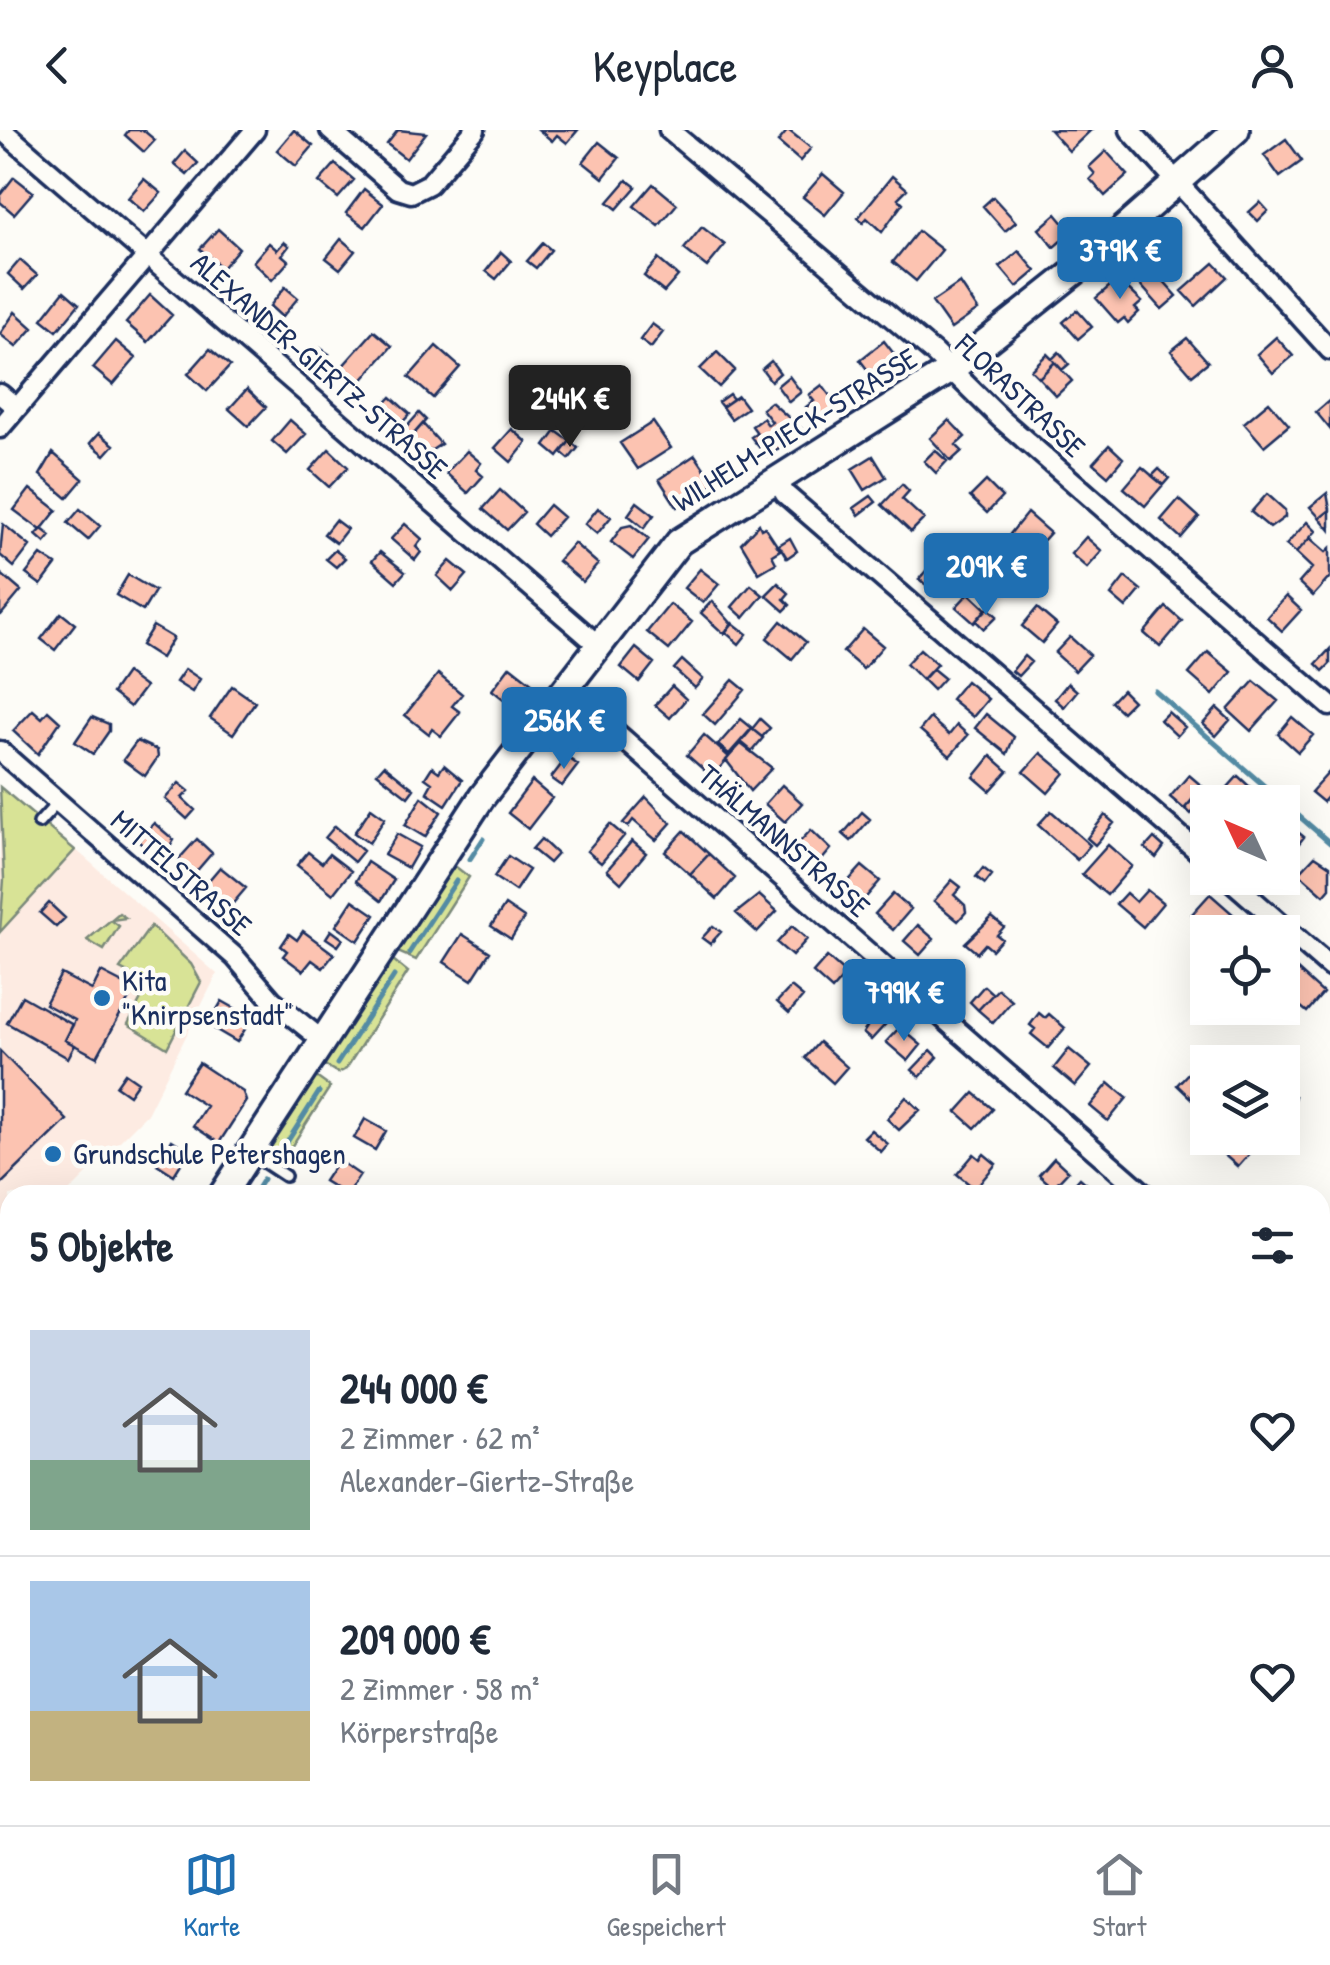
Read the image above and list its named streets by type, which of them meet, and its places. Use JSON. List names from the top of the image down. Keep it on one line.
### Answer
{"streets":{"street":["ALEXANDER-GIERTZ-STRASSE","FLORASTRASSE","WILHELM-PIECK-STRASSE","THÄLMANNSTRASSE","MITTELSTRASSE"]},"crossings":[["ALEXANDER-GIERTZ-STRASSE","WILHELM-PIECK-STRASSE"],["FLORASTRASSE","WILHELM-PIECK-STRASSE"],["WILHELM-PIECK-STRASSE","THÄLMANNSTRASSE"],["WILHELM-PIECK-STRASSE","MITTELSTRASSE"]],"places":["Kita \"Knirpsenstadt\"","Grundschule Petershagen"],"north":"top left","page":{"header":"Keyplace","price":["379K €","244K €","209K €","256K €","799K €"],"heading":"5 Objekte","list":[{"name":"244 000 €","note":"2 Zimmer · 62 m² · Alexander-Giertz-Straße"},{"name":"209 000 €","note":"2 Zimmer · 58 m² · Körperstraße"}],"tabs":["Karte","Gespeichert","Start"]}}
